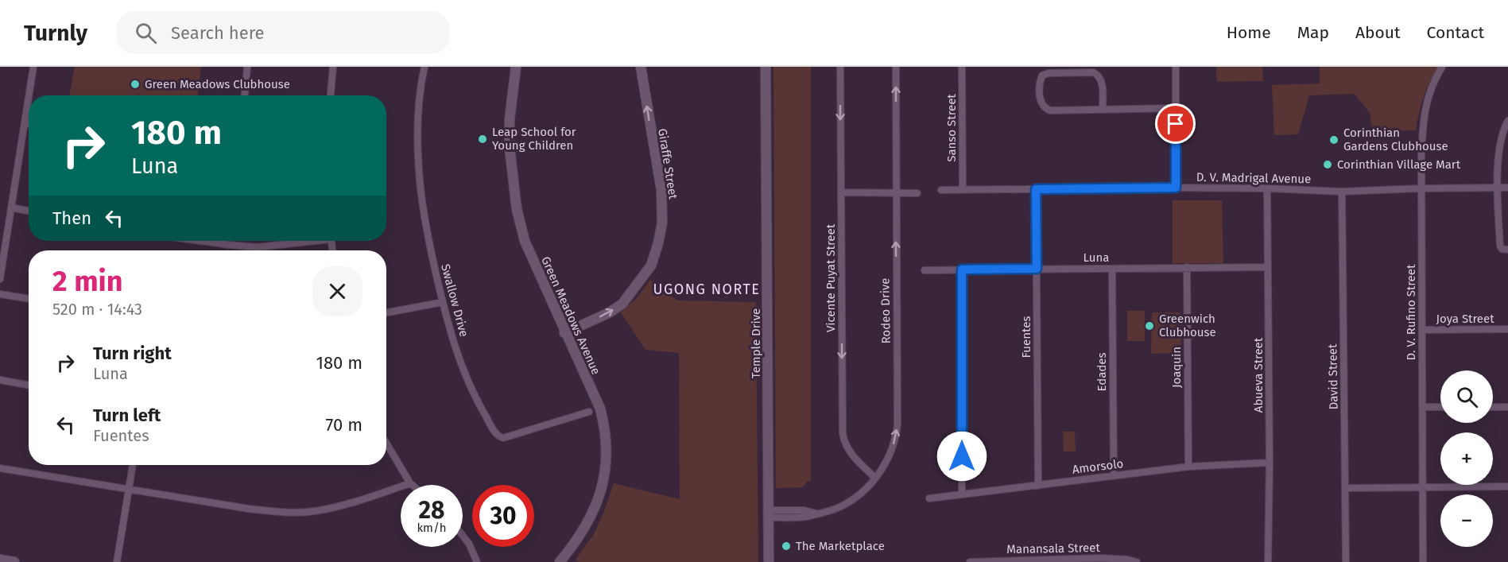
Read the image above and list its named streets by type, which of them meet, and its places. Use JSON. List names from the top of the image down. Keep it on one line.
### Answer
{"streets":{"street":["Sanso Street","Giraffe Street","D. V. Madrigal Avenue","Luna","Vicente Puyat Street","Swallow Drive","Rodeo Drive","D. V. Rufino Street","Green Meadows Avenue","Joya Street","Fuentes","Temple Drive","Joaquin","Edades","Abueva Street","David Street","Amorsolo","Manansala Street"]},"crossings":[["Sanso Street","D. V. Madrigal Avenue"],["Giraffe Street","Green Meadows Avenue"],["D. V. Madrigal Avenue","D. V. Rufino Street"],["D. V. Madrigal Avenue","Fuentes"],["D. V. Madrigal Avenue","Abueva Street"],["D. V. Madrigal Avenue","David Street"],["Luna","Fuentes"],["Luna","Joaquin"],["Luna","Edades"],["Luna","Abueva Street"],["Vicente Puyat Street","Rodeo Drive"],["Rodeo Drive","Temple Drive"],["D. V. Rufino Street","Joya Street"],["Fuentes","Amorsolo"],["Joaquin","Amorsolo"],["Edades","Amorsolo"],["Abueva Street","Amorsolo"]],"one_way":["Giraffe Street","Vicente Puyat Street","Rodeo Drive"],"districts":["UGONG NORTE"],"places":["Green Meadows Clubhouse","Leap School for Young Children","Corinthian Gardens Clubhouse","Corinthian Village Mart","Greenwich Clubhouse","The Marketplace"],"page":{"header":"Turnly","search":"Search here","nav":["Home","Map","About","Contact"],"turn":["180 m","Luna"],"then":"Then","heading":["2 min","520 m · 14:43"],"list":[{"name":"Turn right","note":"Luna","value":"180 m"},{"name":"Turn left","note":"Fuentes","value":"70 m"}],"map_buttons":["+","−"],"speed":"28 km/h","limit":"30"}}
